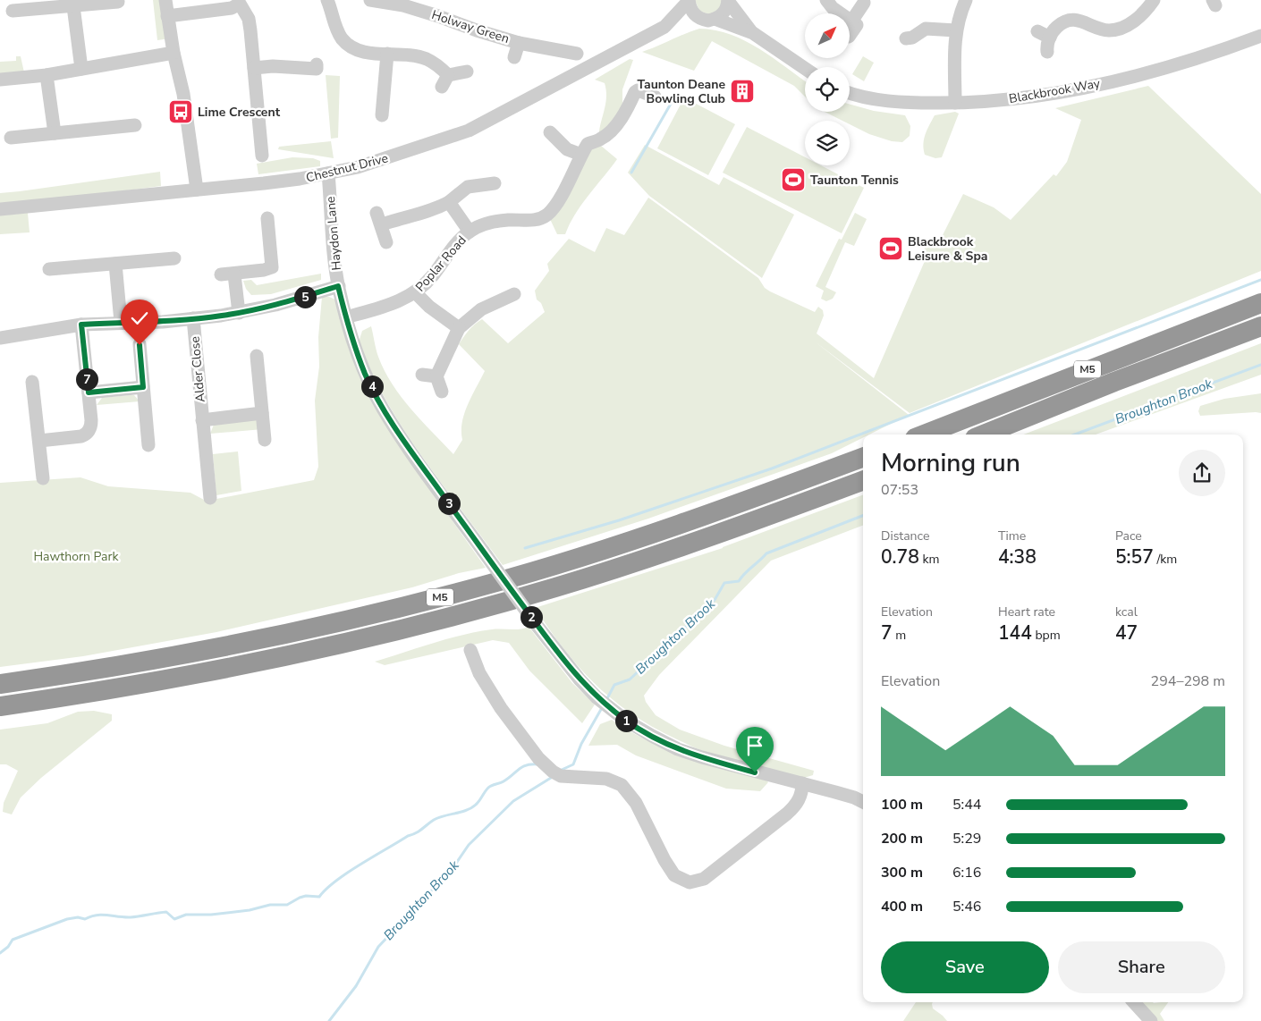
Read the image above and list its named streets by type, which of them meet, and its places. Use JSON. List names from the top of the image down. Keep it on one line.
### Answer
{"streets":{"highway":["M5"],"street":["Holway Green","Blackbrook Way","Chestnut Drive","Haydon Lane","Poplar Road","Alder Close"]},"crossings":[["Chestnut Drive","Haydon Lane"],["Haydon Lane","Poplar Road"]],"water":["Broughton Brook"],"parks":["Hawthorn Park"],"places":{"building":["Taunton Deane Bowling Club"],"bus stop":["Lime Crescent"],"sports":["Taunton Tennis","Blackbrook Leisure & Spa"]},"north":"top right","page":{"pins":["5","7","4","3","2","1"],"heading":["Morning run","07:53"],"stats":[["Distance","0.78 km"],["Time","4:38"],["Pace","5:57 /km"],["Elevation","7 m"],["Heart rate","144 bpm"],["kcal","47"]],"chart":["Elevation","294–298 m"],"list":[{"name":"100 m","note":"5:44"},{"name":"200 m","note":"5:29"},{"name":"300 m","note":"6:16"},{"name":"400 m","note":"5:46"}],"buttons":["Save","Share"]}}
